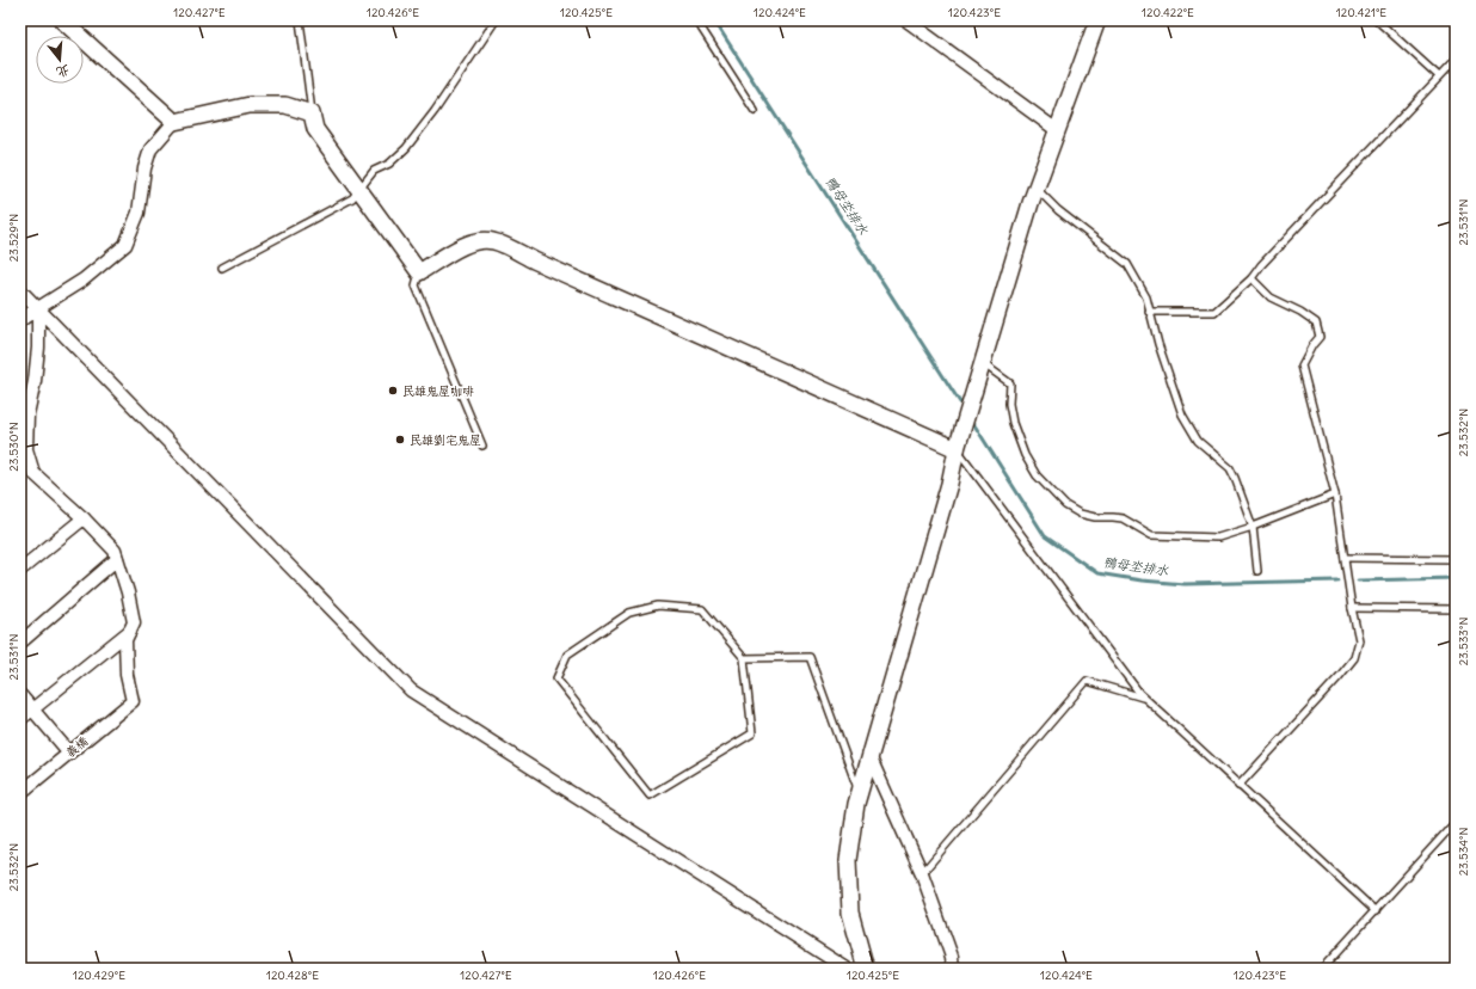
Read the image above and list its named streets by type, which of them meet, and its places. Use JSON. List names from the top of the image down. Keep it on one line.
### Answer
{"streets":{"street":["義橋"]},"water":["鴨母坔排水"],"places":["民雄鬼屋咖啡","民雄劉宅鬼屋"],"north":"bottom","coordinates":["120.427°E","120.426°E","120.425°E","120.424°E","120.423°E","120.422°E","120.421°E","23.531°N","23.529°N","23.532°N","23.530°N","23.533°N","23.534°N","120.429°E","120.428°E"]}
